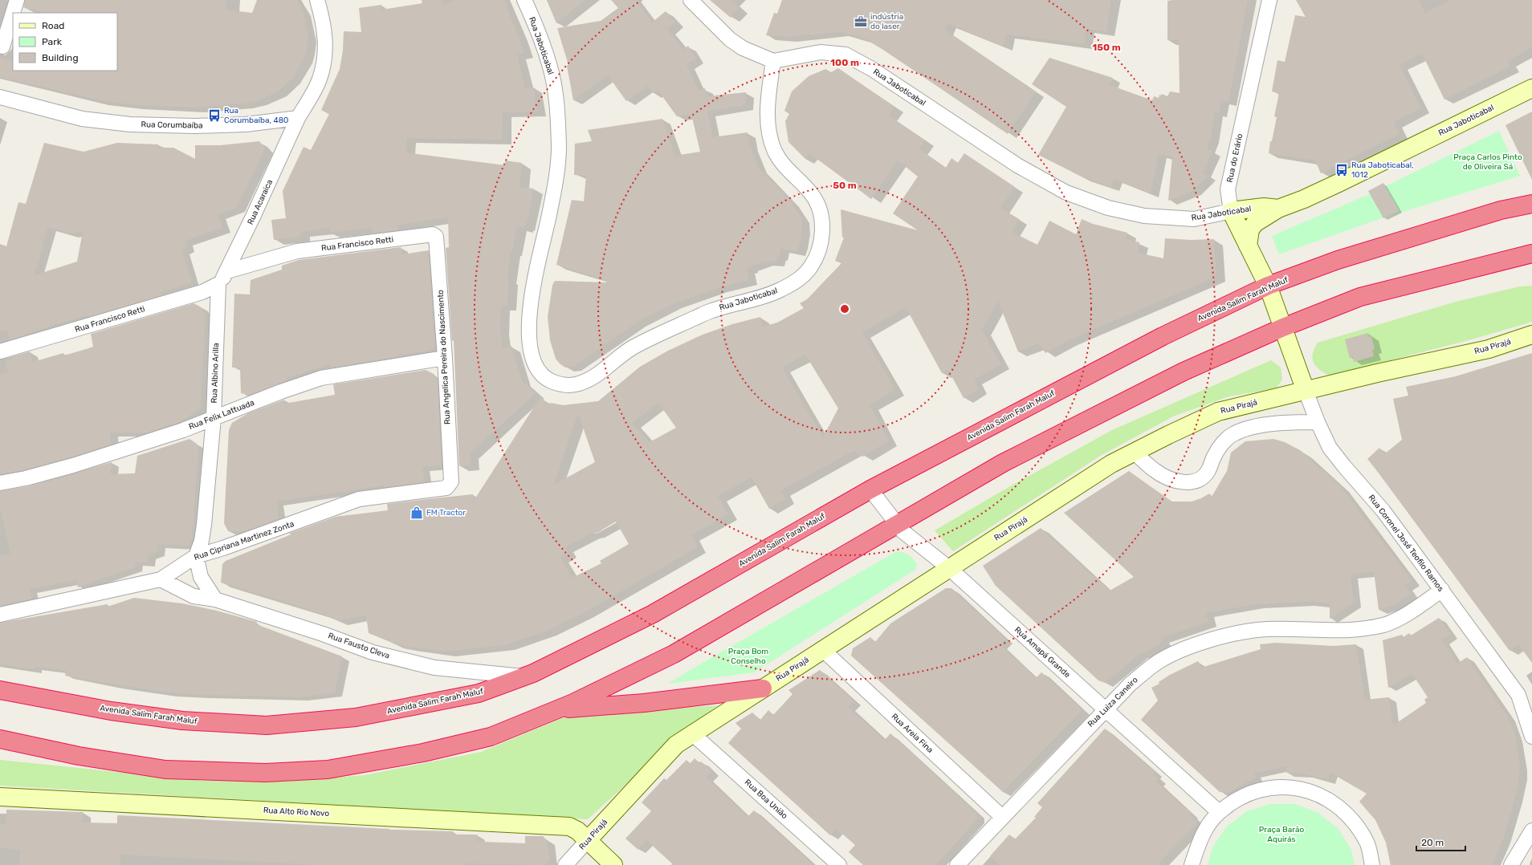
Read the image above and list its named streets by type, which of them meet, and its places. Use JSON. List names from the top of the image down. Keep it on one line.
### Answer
{"streets":{"highway":["Avenida Salim Farah Maluf"],"street":["Rua Jaboticabal","Rua Corumbaíba","Rua do Erário","Rua Acaraica","Rua Francisco Retti","Rua Pirajá","Rua Angelica Pereira do Nascimento","Rua Albino Arilla","Rua Felix Lattuada","Rua Cipriana Martinez Zonta","Rua Coronel José Teofilo Ramos","Rua Fausto Cleva","Rua Amapá Grande","Rua Luiza Caneiro","Rua Areia Fina","Rua Boa União","Rua Alto Rio Novo"]},"crossings":[["Rua Jaboticabal","Rua do Erário"],["Rua Corumbaíba","Rua Acaraica"],["Rua do Erário","Avenida Salim Farah Maluf"],["Rua do Erário","Rua Coronel José Teofilo Ramos"],["Rua Acaraica","Rua Francisco Retti"],["Rua Acaraica","Rua Albino Arilla"],["Rua Francisco Retti","Rua Angelica Pereira do Nascimento"],["Rua Francisco Retti","Rua Albino Arilla"],["Avenida Salim Farah Maluf","Rua Fausto Cleva"],["Avenida Salim Farah Maluf","Rua Amapá Grande"],["Rua Pirajá","Rua Coronel José Teofilo Ramos"],["Rua Pirajá","Rua Amapá Grande"],["Rua Pirajá","Rua Areia Fina"],["Rua Pirajá","Rua Boa União"],["Rua Pirajá","Rua Alto Rio Novo"],["Rua Angelica Pereira do Nascimento","Rua Felix Lattuada"],["Rua Angelica Pereira do Nascimento","Rua Cipriana Martinez Zonta"],["Rua Albino Arilla","Rua Felix Lattuada"],["Rua Albino Arilla","Rua Cipriana Martinez Zonta"],["Rua Cipriana Martinez Zonta","Rua Fausto Cleva"],["Rua Coronel José Teofilo Ramos","Rua Luiza Caneiro"],["Rua Amapá Grande","Rua Luiza Caneiro"],["Rua Luiza Caneiro","Rua Areia Fina"]],"parks":["Praça Carlos Pinto de Oliveira Sá","Praça Bom Conselho","Praça Barão Aquirás"],"places":{"office":["indústria do laser"],"bus stop":["Rua Corumbaíba, 480","Rua Jaboticabal, 1012"],"shop":["FM Tractor"]},"legend":["Road","Park","Building"],"scale_bar":"20 m","rings":["150 m","100 m","50 m"]}
